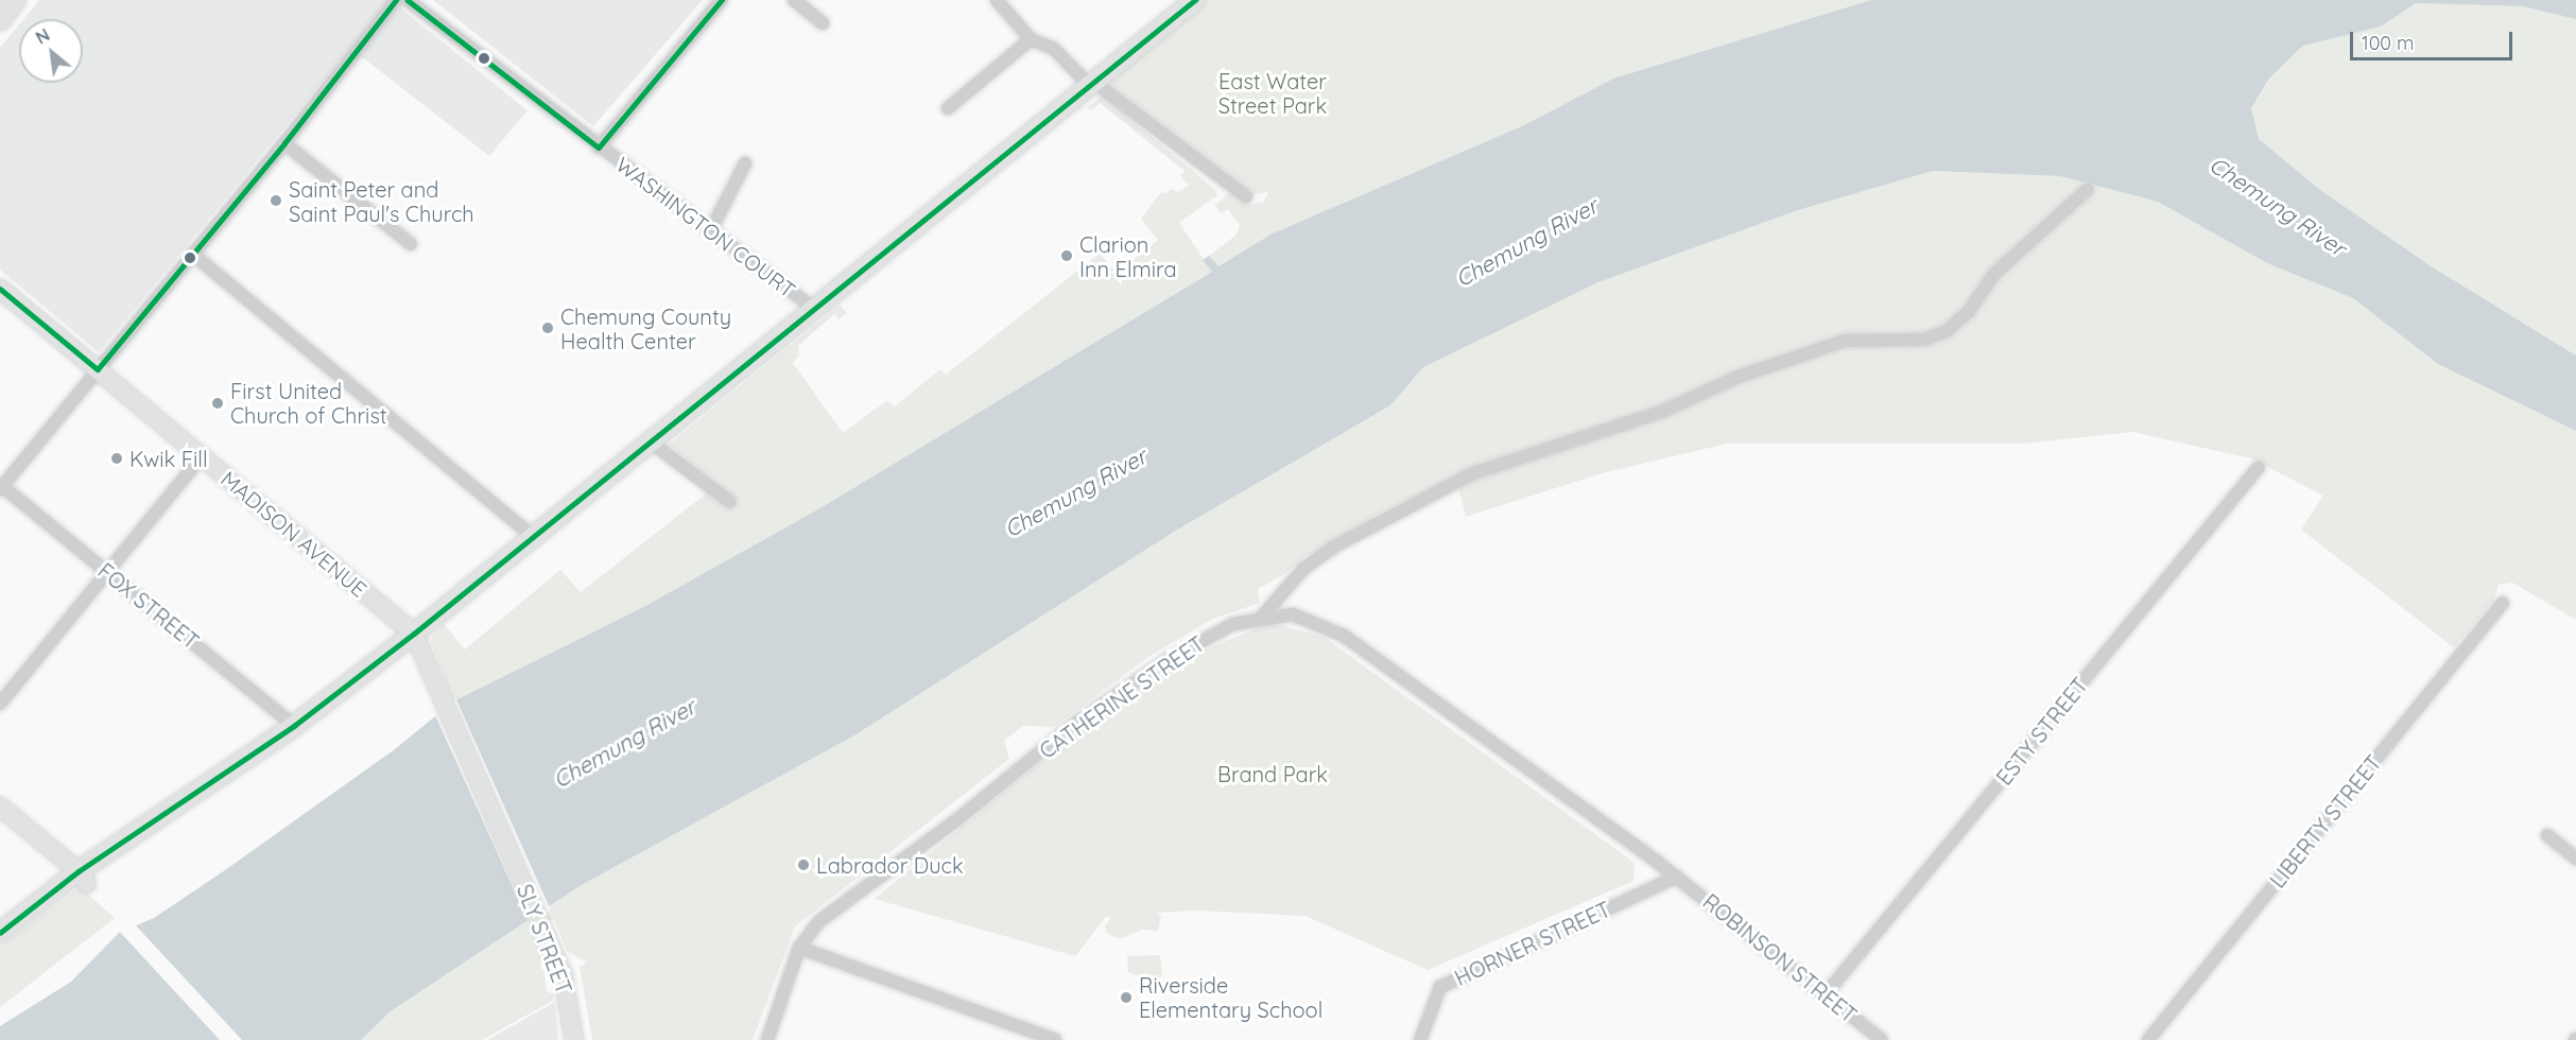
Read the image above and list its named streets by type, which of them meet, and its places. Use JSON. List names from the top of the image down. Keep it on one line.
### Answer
{"streets":{"main road":["MADISON AVENUE","SLY STREET"],"street":["WASHINGTON COURT","FOX STREET","CATHERINE STREET","ESTY STREET","LIBERTY STREET","HORNER STREET","ROBINSON STREET"]},"crossings":[["MADISON AVENUE","SLY STREET"],["CATHERINE STREET","HORNER STREET"],["CATHERINE STREET","ROBINSON STREET"],["ESTY STREET","ROBINSON STREET"],["HORNER STREET","ROBINSON STREET"]],"water":["Chemung River"],"parks":["East Water Street Park","Brand Park"],"places":["Saint Peter and Saint Paul's Church","Clarion Inn Elmira","Chemung County Health Center","First United Church of Christ","Kwik Fill","Labrador Duck","Riverside Elementary School"],"scale_bar":"100 m","north":"top left"}
